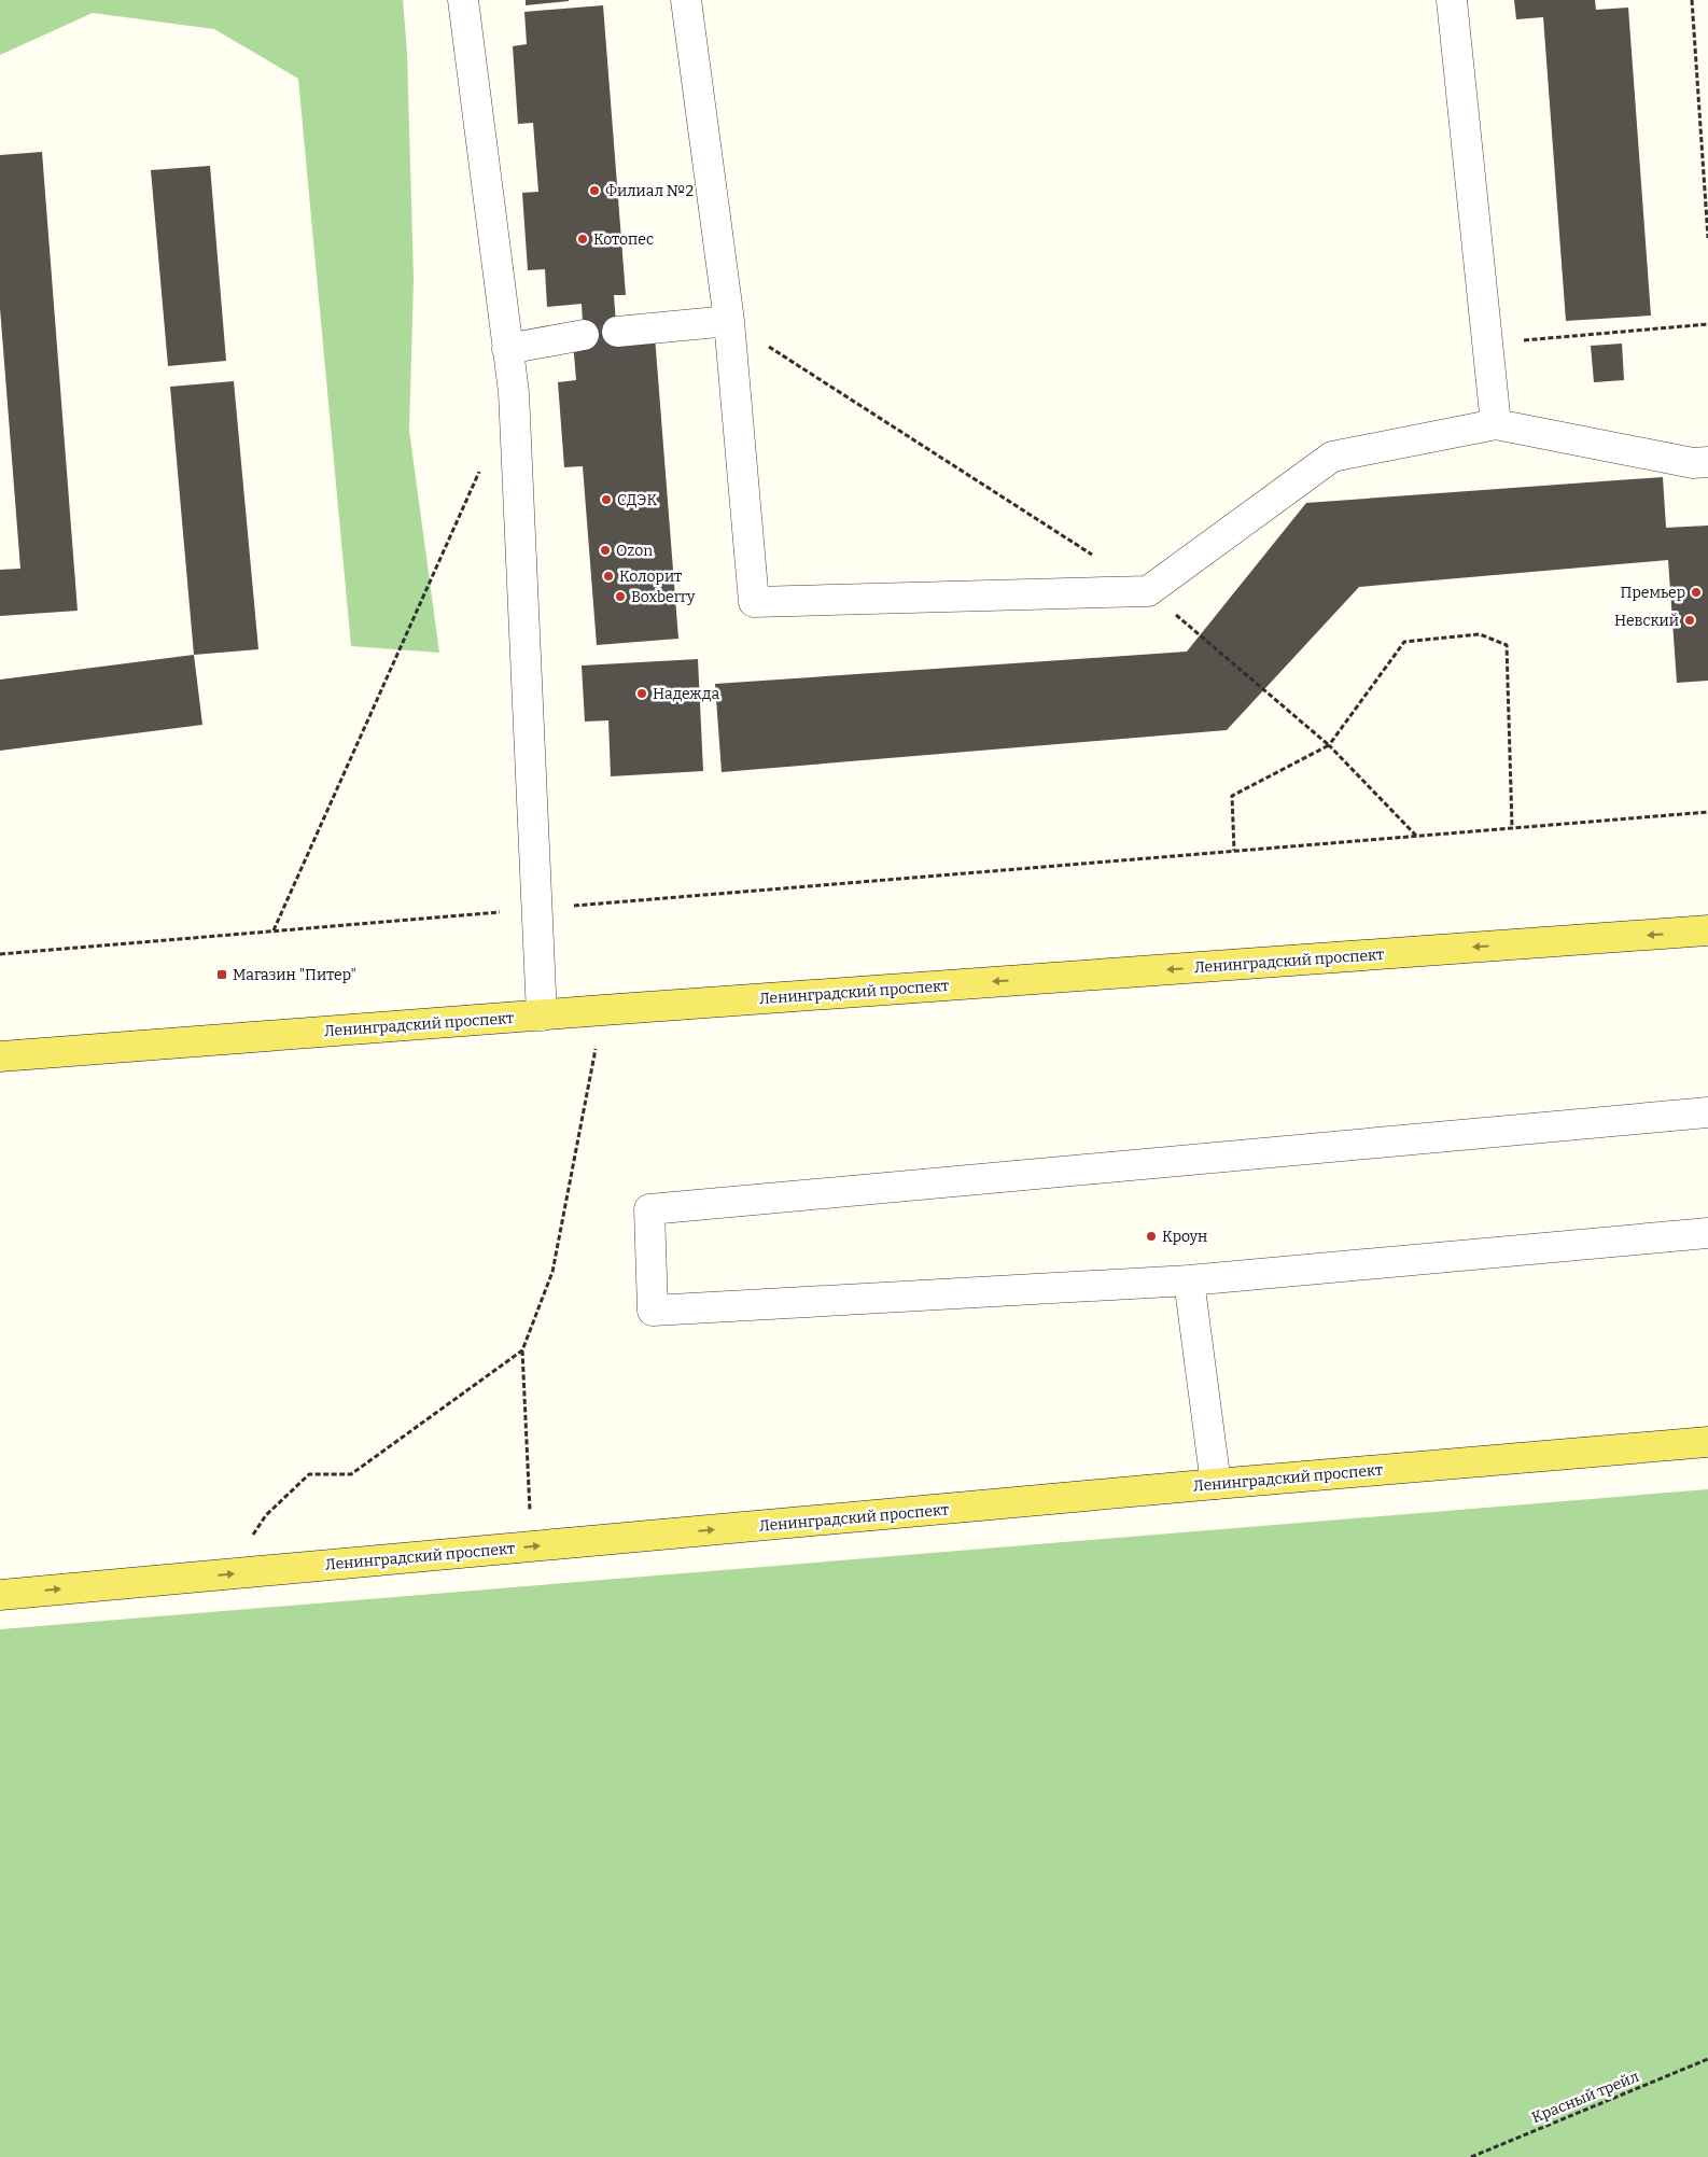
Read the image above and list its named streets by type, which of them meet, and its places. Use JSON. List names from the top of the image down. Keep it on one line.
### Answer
{"streets":{"main road":["Ленинградский проспект"],"path":["Красный трейл"]},"places":{"other":["Филиал №2","Котопес","СДЭК","Ozon","Колорит","Премьер","Boxberry","Невский","Надежда","Кроун"],"transit":["Магазин \"Питер\""]}}
